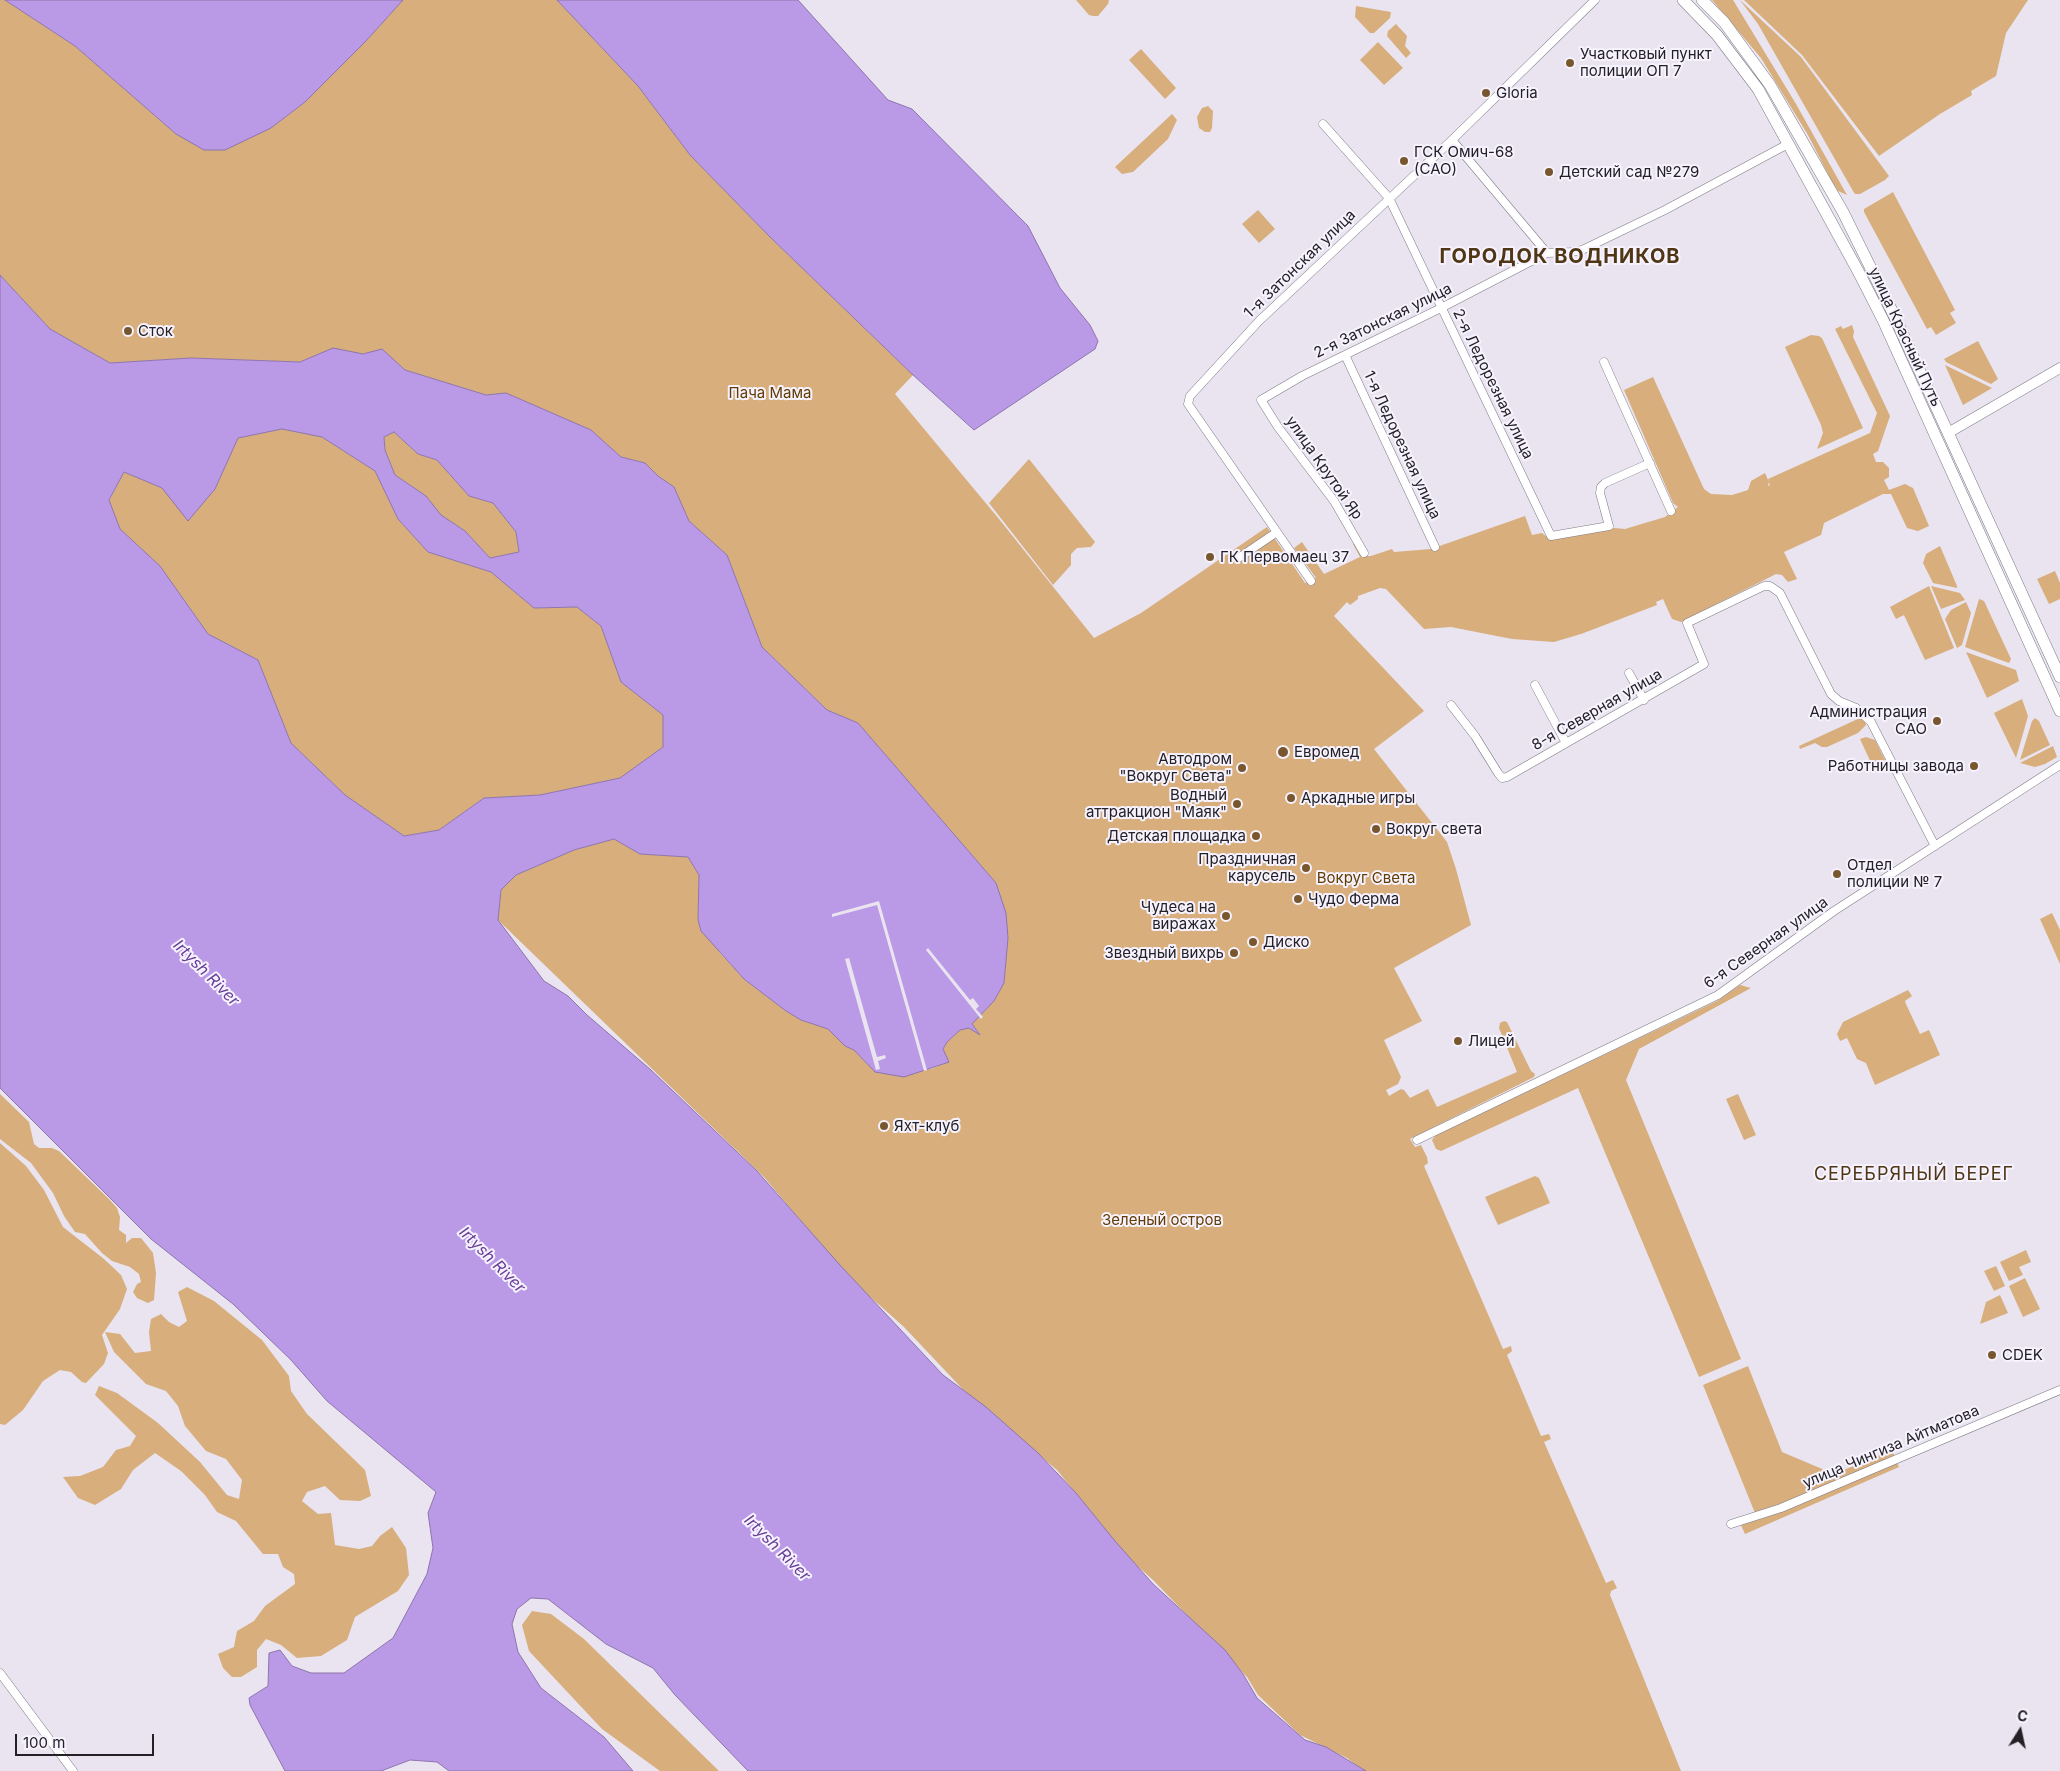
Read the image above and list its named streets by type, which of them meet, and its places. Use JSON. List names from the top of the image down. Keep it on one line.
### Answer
{"streets":{"main road":["улица Красный Путь"],"street":["1-я Затонская улица","2-я Затонская улица","2-я Ледорезная улица","1-я Ледорезная улица","улица Крутой Яр","8-я Северная улица","6-я Северная улица","улица Чингиза Айтматова"]},"crossings":[["1-я Затонская улица","2-я Ледорезная улица"],["2-я Затонская улица","улица Красный Путь"],["2-я Затонская улица","2-я Ледорезная улица"],["2-я Затонская улица","1-я Ледорезная улица"],["2-я Затонская улица","улица Крутой Яр"],["8-я Северная улица","6-я Северная улица"]],"districts":["ГОРОДОК ВОДНИКОВ","СЕРЕБРЯНЫЙ БЕРЕГ"],"water":["Irtysh River"],"parks":["Пача Мама","Вокруг Света","Зеленый остров"],"places":["Участковый пункт полиции ОП 7","Gloria","ГСК Омич-68 (САО)","Детский сад №279","Сток","ГК Первомаец 37","Администрация САО","Евромед","Работницы завода","Автодром \"Вокруг Света\"","Аркадные игры","Водный аттракцион \"Маяк\"","Вокруг света","Детская площадка","Праздничная карусель","Отдел полиции № 7","Чудо Ферма","Чудеса на виражах","Диско","Звездный вихрь","Лицей","Яхт-клуб","CDEK"],"scale_bar":"100 m","north":"top"}
